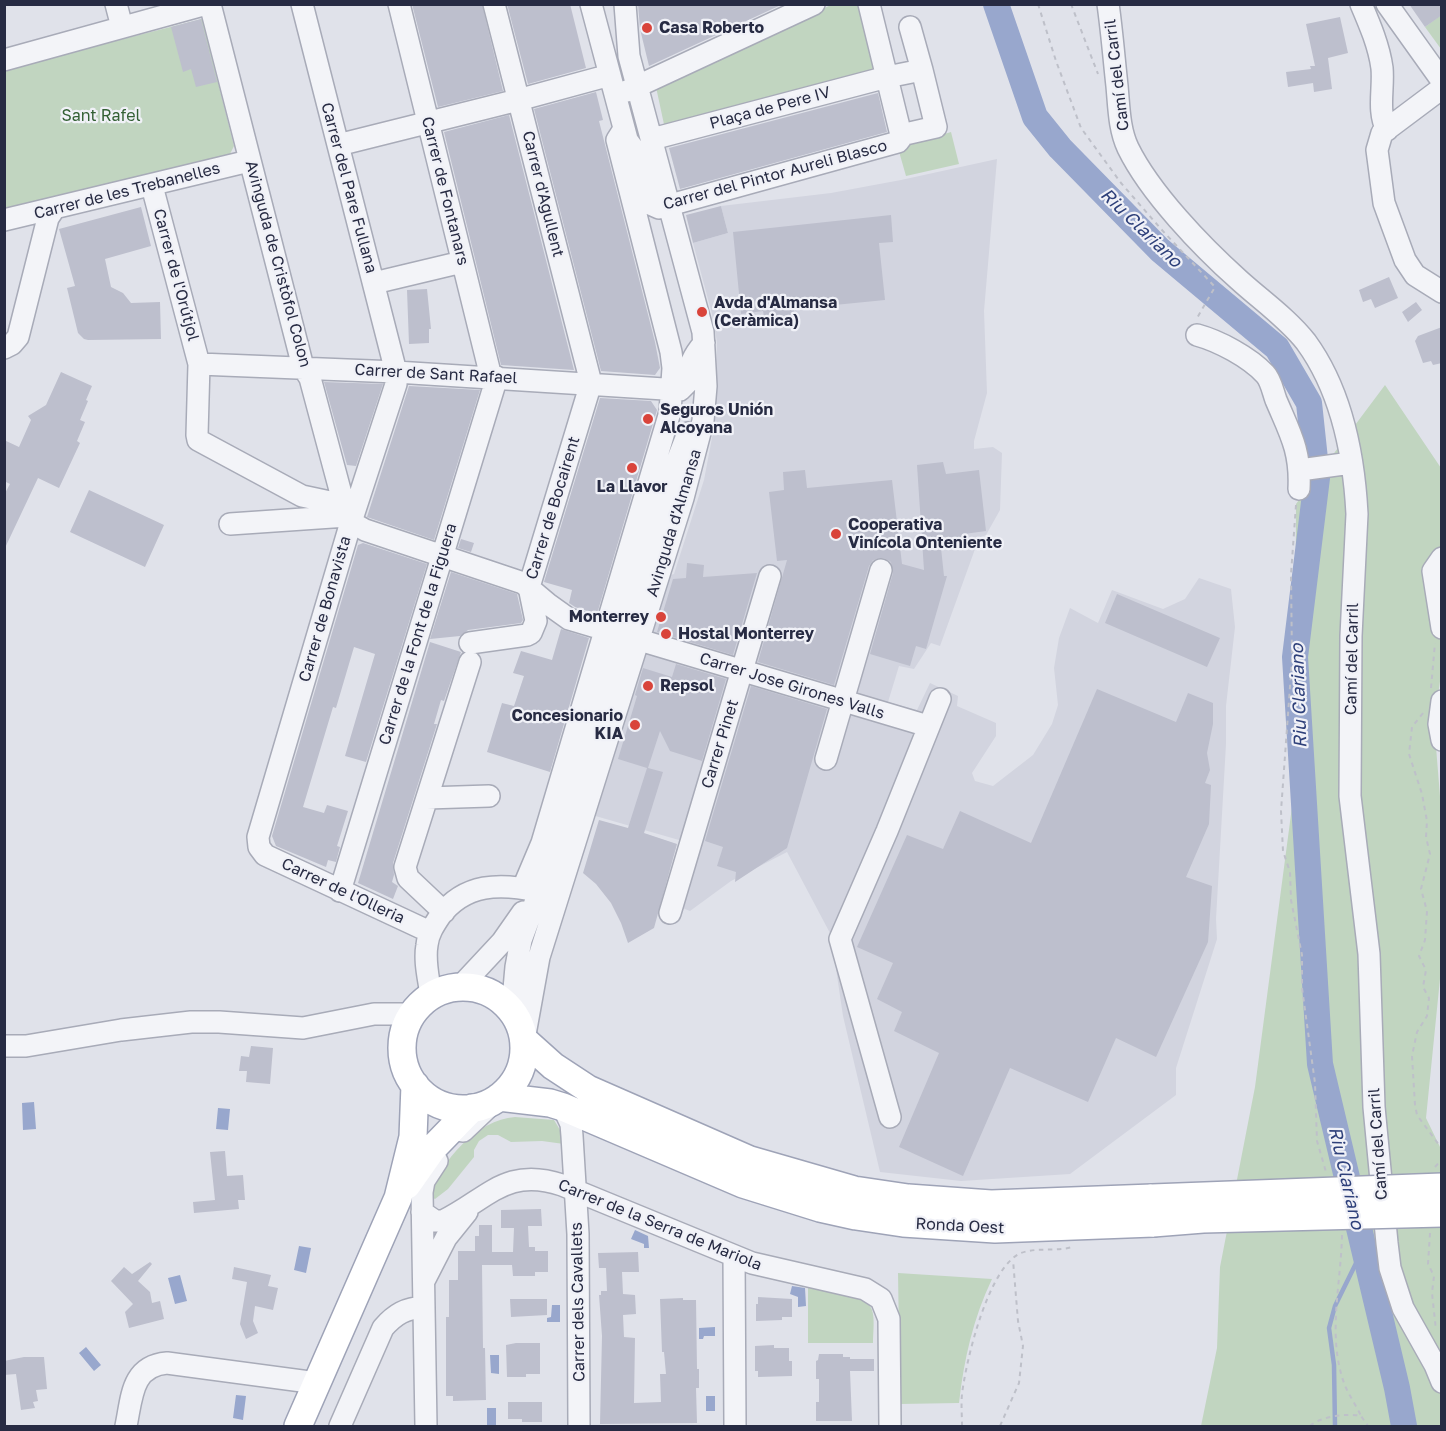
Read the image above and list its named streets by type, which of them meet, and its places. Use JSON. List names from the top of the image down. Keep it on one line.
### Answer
{"streets":{"main road":["Ronda Oest"],"street":["Camí del Carril","Plaça de Pere IV","Carrer del Pintor Aureli Blasco","Carrer del Pare Fullana","Carrer de les Trebanelles","Carrer de Fontanars","Carrer d'Agullent","Avinguda de Cristòfol Colon","Carrer de l'Orútjol","Carrer de Sant Rafael","Carrer de Bocairent","Avinguda d'Almansa","Carrer de Bonavista","Carrer de la Font de la Figuera","Carrer Jose Girones Valls","Carrer Pinet","Carrer de l'Olleria","Carrer de la Serra de Mariola","Carrer dels Cavallets"]},"crossings":[["Plaça de Pere IV","Carrer del Pintor Aureli Blasco"],["Plaça de Pere IV","Avinguda d'Almansa"],["Carrer del Pintor Aureli Blasco","Avinguda d'Almansa"],["Carrer del Pare Fullana","Carrer de Sant Rafael"],["Carrer del Pare Fullana","Carrer de Bonavista"],["Carrer de les Trebanelles","Avinguda de Cristòfol Colon"],["Carrer de les Trebanelles","Carrer de l'Orútjol"],["Carrer de Fontanars","Carrer de Sant Rafael"],["Carrer de Fontanars","Carrer de la Font de la Figuera"],["Carrer d'Agullent","Carrer de Sant Rafael"],["Carrer d'Agullent","Carrer de Bocairent"],["Avinguda de Cristòfol Colon","Carrer de l'Orútjol"],["Avinguda de Cristòfol Colon","Carrer de Sant Rafael"],["Avinguda de Cristòfol Colon","Carrer de Bonavista"],["Avinguda de Cristòfol Colon","Carrer Jose Girones Valls"],["Carrer de l'Orútjol","Carrer de Sant Rafael"],["Carrer de l'Orútjol","Carrer de Bonavista"],["Carrer de l'Orútjol","Carrer Jose Girones Valls"],["Carrer de Sant Rafael","Carrer de Bocairent"],["Carrer de Sant Rafael","Avinguda d'Almansa"],["Carrer de Sant Rafael","Carrer de Bonavista"],["Carrer de Sant Rafael","Carrer de la Font de la Figuera"],["Carrer de Bocairent","Carrer Jose Girones Valls"],["Avinguda d'Almansa","Carrer Jose Girones Valls"],["Avinguda d'Almansa","Ronda Oest"],["Carrer de Bonavista","Carrer Jose Girones Valls"],["Carrer de Bonavista","Carrer de l'Olleria"],["Carrer de la Font de la Figuera","Carrer Jose Girones Valls"],["Carrer de la Font de la Figuera","Carrer de l'Olleria"],["Carrer Jose Girones Valls","Carrer Pinet"],["Carrer de la Serra de Mariola","Carrer dels Cavallets"],["Ronda Oest","Carrer dels Cavallets"]],"water":["Riu Clariano"],"parks":["Sant Rafel"],"places":["Casa Roberto","Avda d'Almansa (Ceràmica)","Seguros Unión Alcoyana","La Llavor","Cooperativa Vinícola Onteniente","Monterrey","Hostal Monterrey","Repsol","Concesionario KIA"]}
